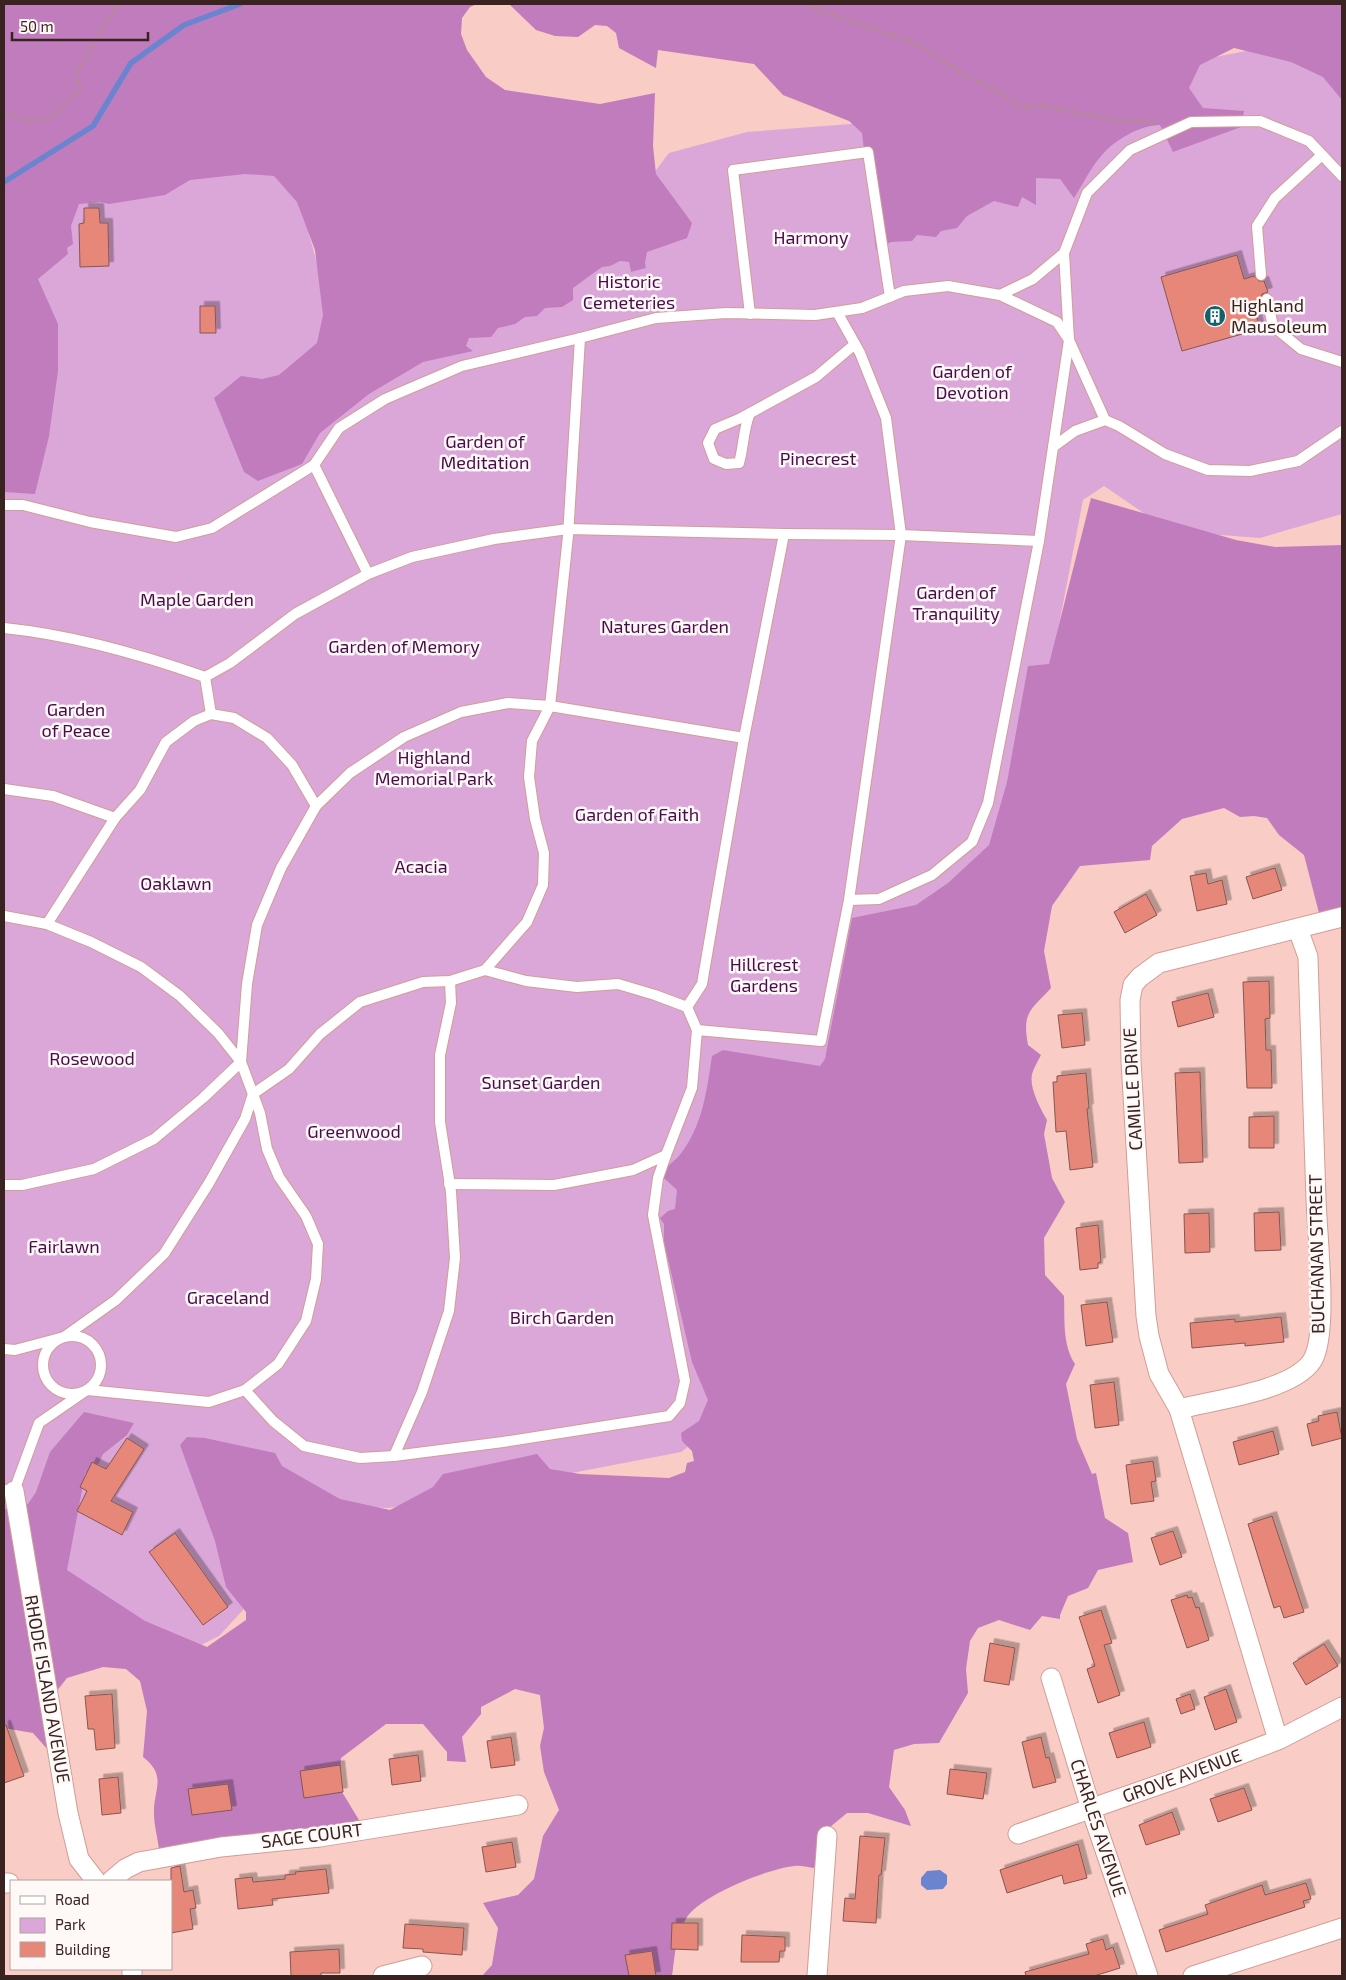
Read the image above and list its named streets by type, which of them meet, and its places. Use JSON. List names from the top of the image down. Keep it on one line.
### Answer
{"streets":{"street":["CAMILLE DRIVE","BUCHANAN STREET","RHODE ISLAND AVENUE","GROVE AVENUE","CHARLES AVENUE","SAGE COURT"]},"crossings":[["CAMILLE DRIVE","BUCHANAN STREET"],["GROVE AVENUE","CHARLES AVENUE"]],"parks":["Harmony","Historic Cemeteries","Garden of Devotion","Garden of Meditation","Pinecrest","Garden of Tranquility","Maple Garden","Natures Garden","Garden of Memory","Garden of Peace","Highland Memorial Park","Garden of Faith","Acacia","Oaklawn","Hillcrest Gardens","Rosewood","Sunset Garden","Greenwood","Fairlawn","Graceland","Birch Garden"],"places":{"building":["Highland Mausoleum"]},"legend":["Road","Park","Building"],"scale_bar":"50 m"}
